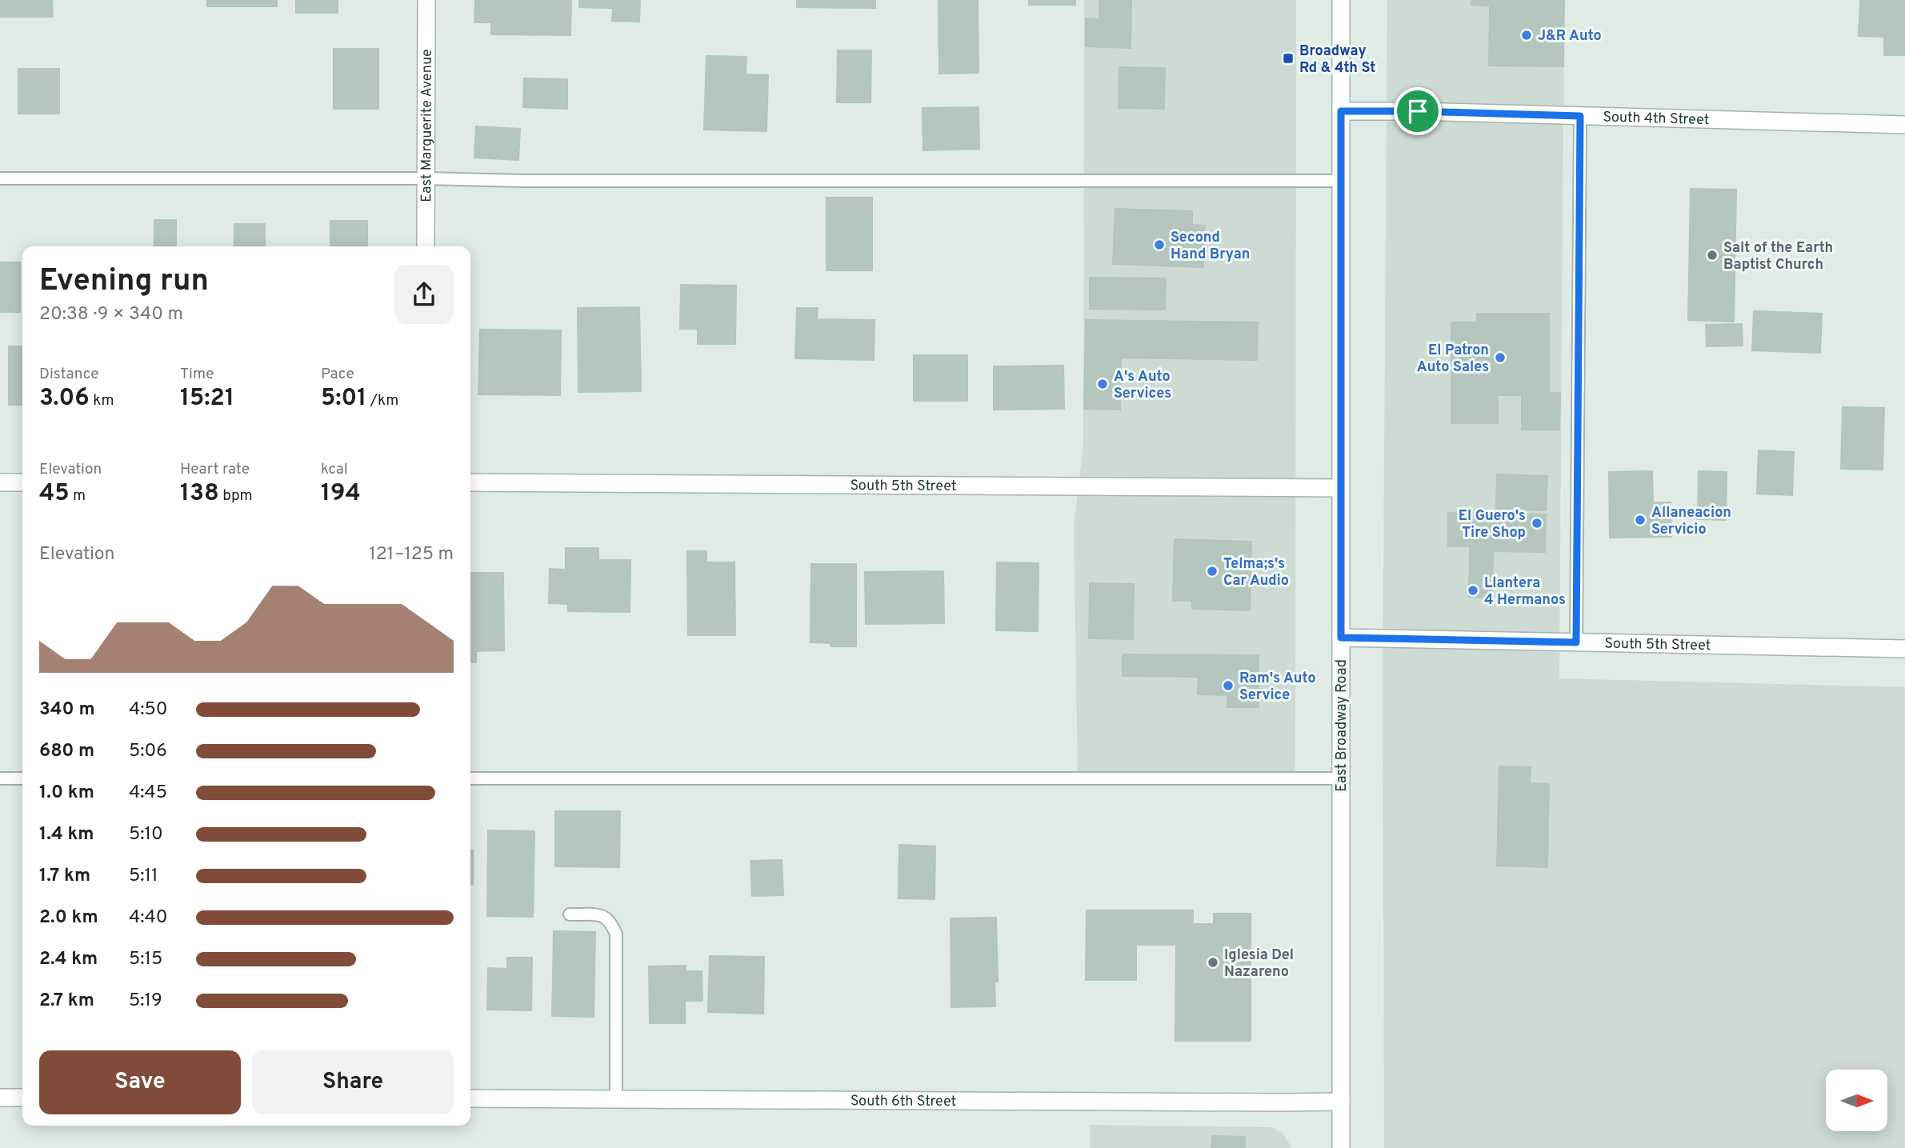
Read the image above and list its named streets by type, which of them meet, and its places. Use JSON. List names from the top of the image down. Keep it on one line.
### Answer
{"streets":{"street":["South 4th Street","East Marguerite Avenue","South 5th Street","East Broadway Road","South 6th Street"]},"crossings":[["South 4th Street","East Broadway Road"],["South 5th Street","East Broadway Road"],["East Broadway Road","South 6th Street"]],"places":{"other":["J&R Auto","Second Hand Bryan","Salt of the Earth Baptist Church","El Patron Auto Sales","A's Auto Services","Allaneacion Servicio","El Guero's Tire Shop","Telma;s's Car Audio","Llantera 4 Hermanos","Ram's Auto Service","Iglesia Del Nazareno"],"transit":["Broadway Rd & 4th St"]},"north":"right","page":{"heading":["Evening run","20:38 · 9 × 340 m"],"stats":[["Distance","3.06 km"],["Time","15:21"],["Pace","5:01 /km"],["Elevation","45 m"],["Heart rate","138 bpm"],["kcal","194"]],"chart":["Elevation","121–125 m"],"list":[{"name":"340 m","note":"4:50"},{"name":"680 m","note":"5:06"},{"name":"1.0 km","note":"4:45"},{"name":"1.4 km","note":"5:10"},{"name":"1.7 km","note":"5:11"},{"name":"2.0 km","note":"4:40"},{"name":"2.4 km","note":"5:15"},{"name":"2.7 km","note":"5:19"}],"buttons":["Save","Share"]}}
